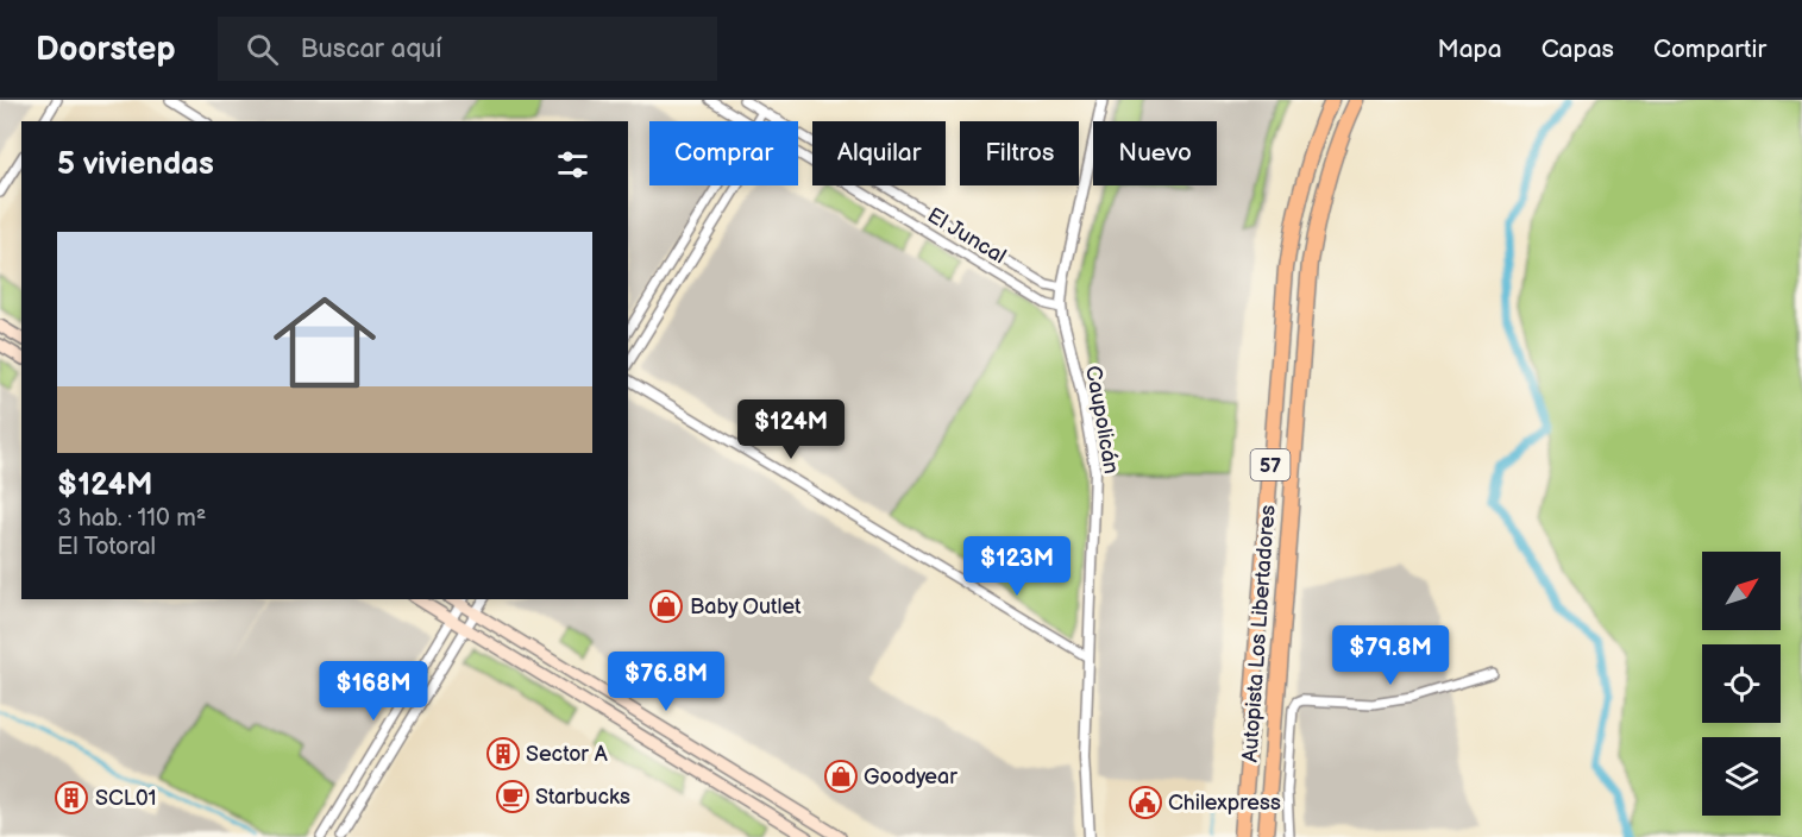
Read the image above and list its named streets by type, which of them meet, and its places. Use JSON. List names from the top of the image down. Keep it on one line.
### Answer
{"streets":{"highway":["57","Autopista Los Libertadores"],"street":["El Juncal","Caupolicán"]},"crossings":[["El Juncal","Caupolicán"]],"places":{"shop":["Baby Outlet","Goodyear"],"building":["Sector A","SCL01"],"cafe":["Starbucks"],"public building":["Chilexpress"]},"north":"top right","page":{"header":"Doorstep","search":"Buscar aquí","nav":["Mapa","Capas","Compartir"],"chip":["Comprar","Alquilar","Filtros","Nuevo"],"heading":"5 viviendas","list":[{"name":"$124M","note":"3 hab. · 110 m² · El Totoral"}],"price":["$124M","$123M","$79.8M","$76.8M","$168M"]}}
